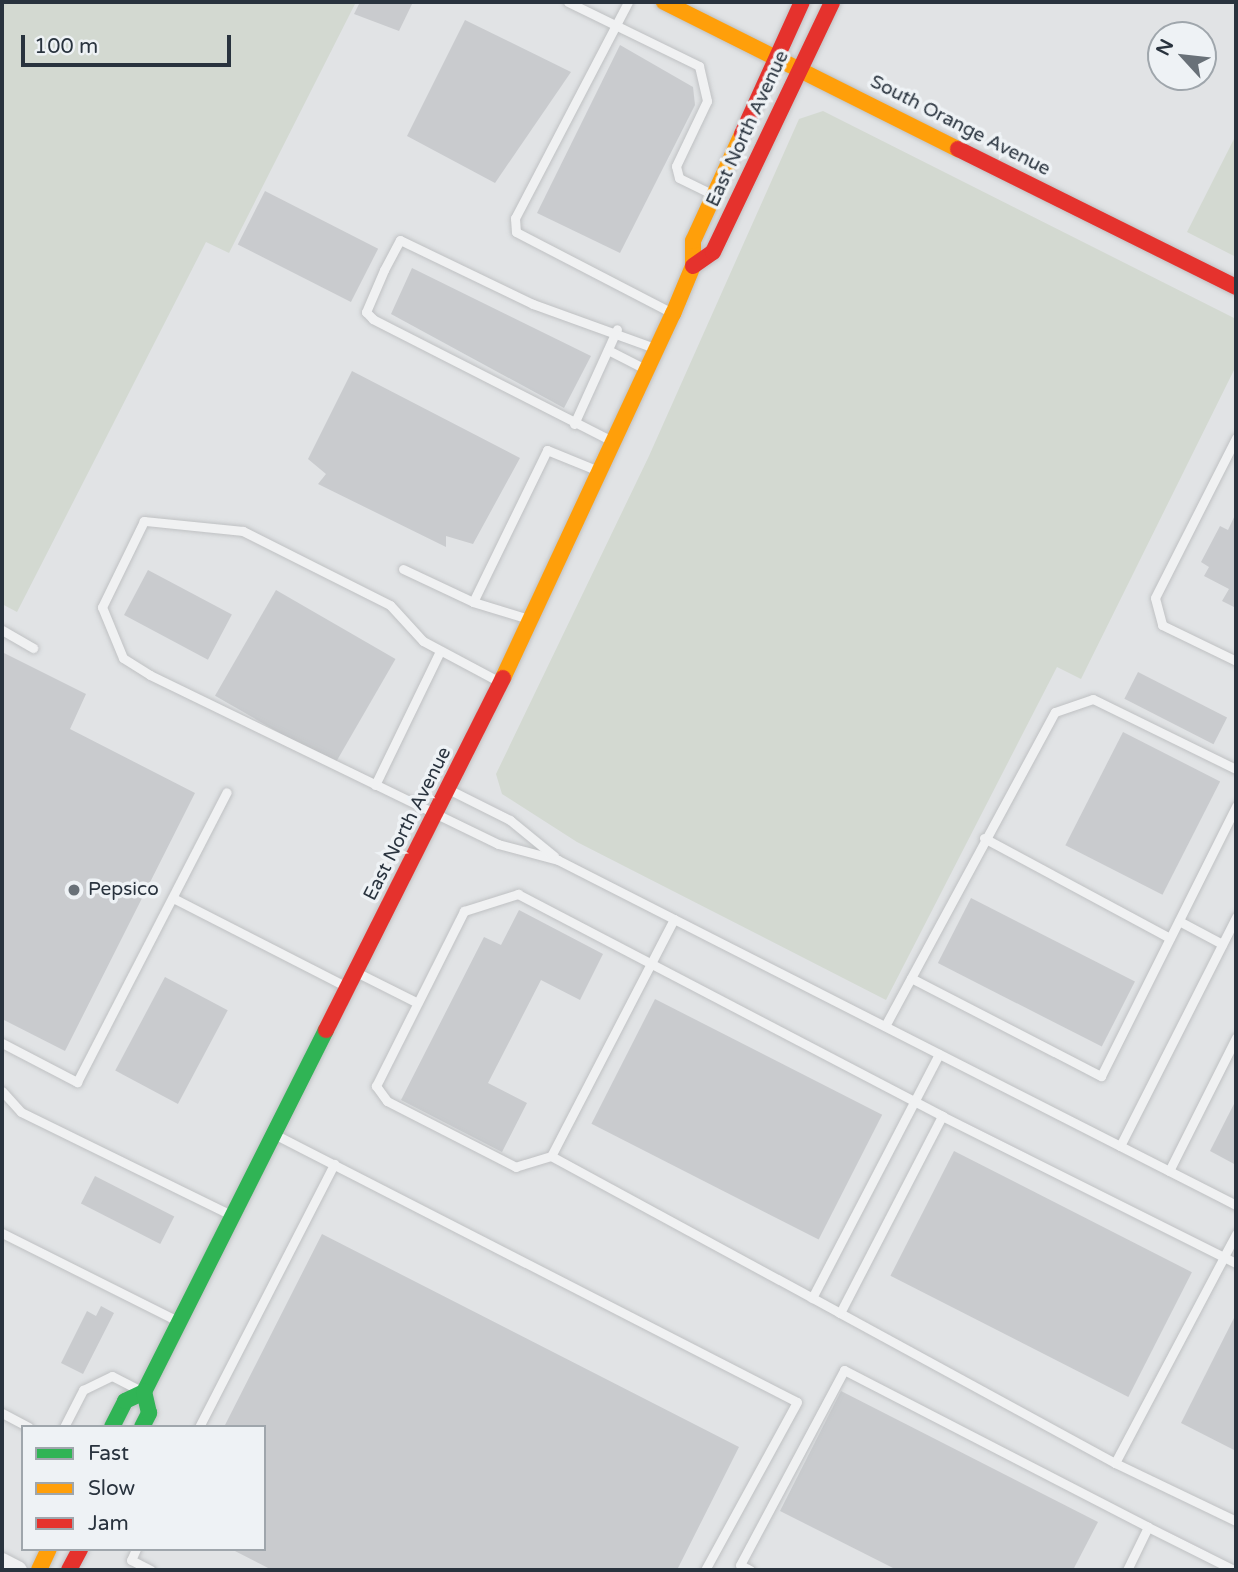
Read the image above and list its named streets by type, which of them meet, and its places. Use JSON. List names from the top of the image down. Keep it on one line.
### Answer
{"streets":{"street":["South Orange Avenue","East North Avenue"]},"crossings":[["South Orange Avenue","East North Avenue"]],"places":["Pepsico"],"legend":["Fast","Slow","Jam"],"scale_bar":"100 m","north":"top left"}
